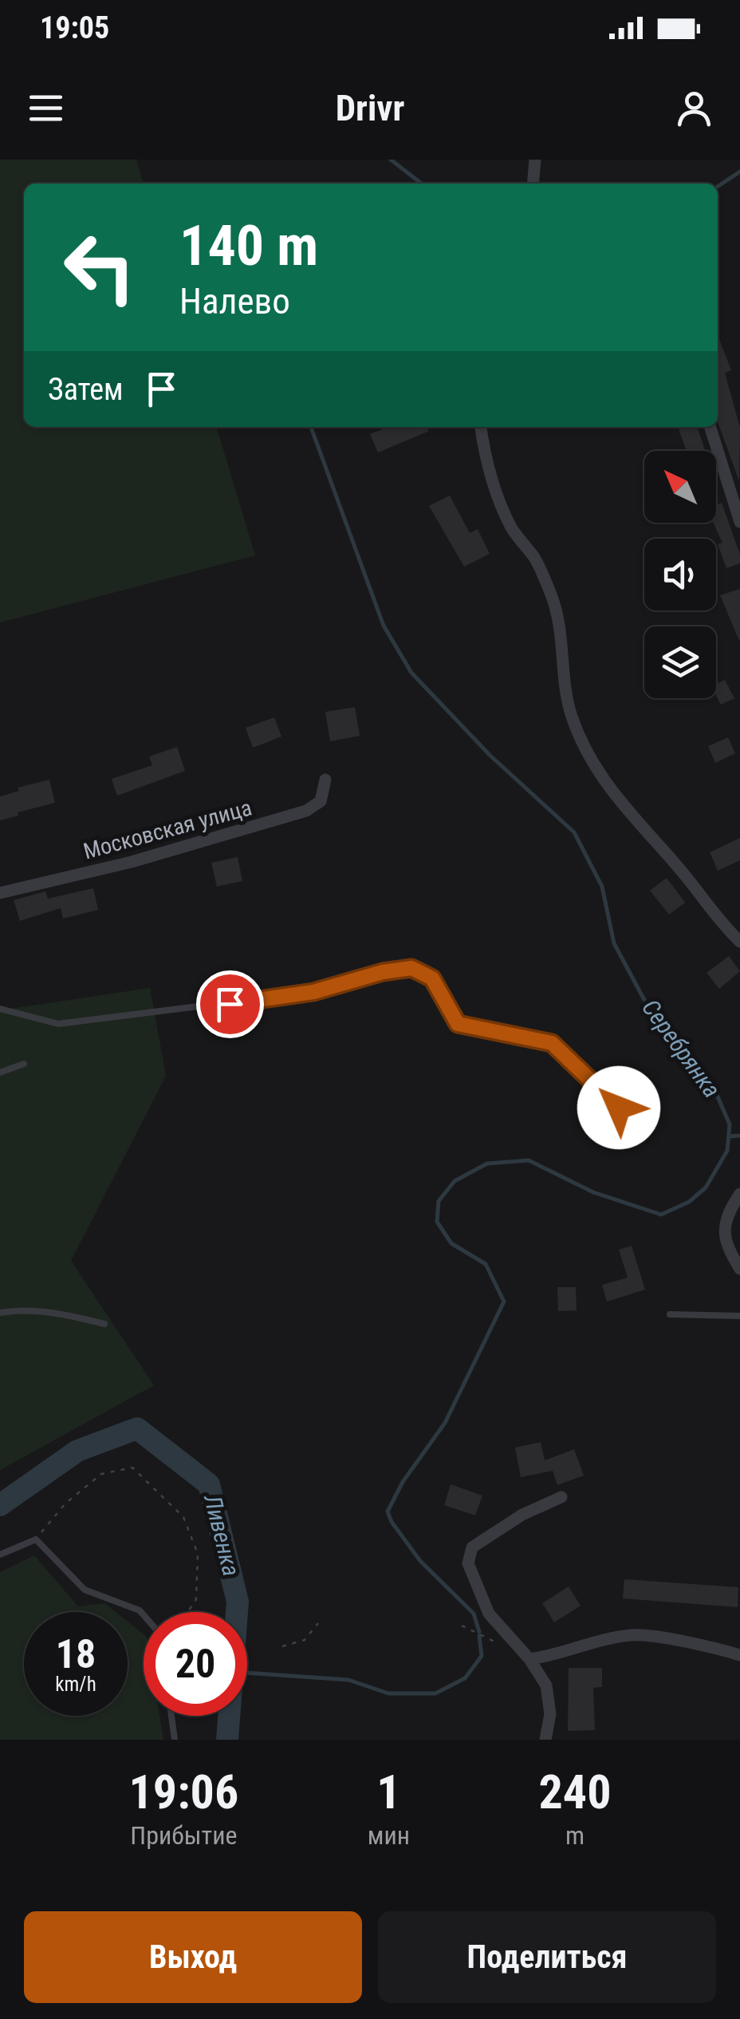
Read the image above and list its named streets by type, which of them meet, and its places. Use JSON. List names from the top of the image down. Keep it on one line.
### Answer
{"streets":{"street":["Московская улица"]},"water":["Серебрянка","Ливенка"],"north":"top left","page":{"status":"19:05","header":"Drivr","turn":["140 m","Налево"],"then":"Затем","speed":"18 km/h","limit":"20","eta":["19:06","Прибытие","1","мин","240","m"],"buttons":["Выход","Поделиться"]}}
